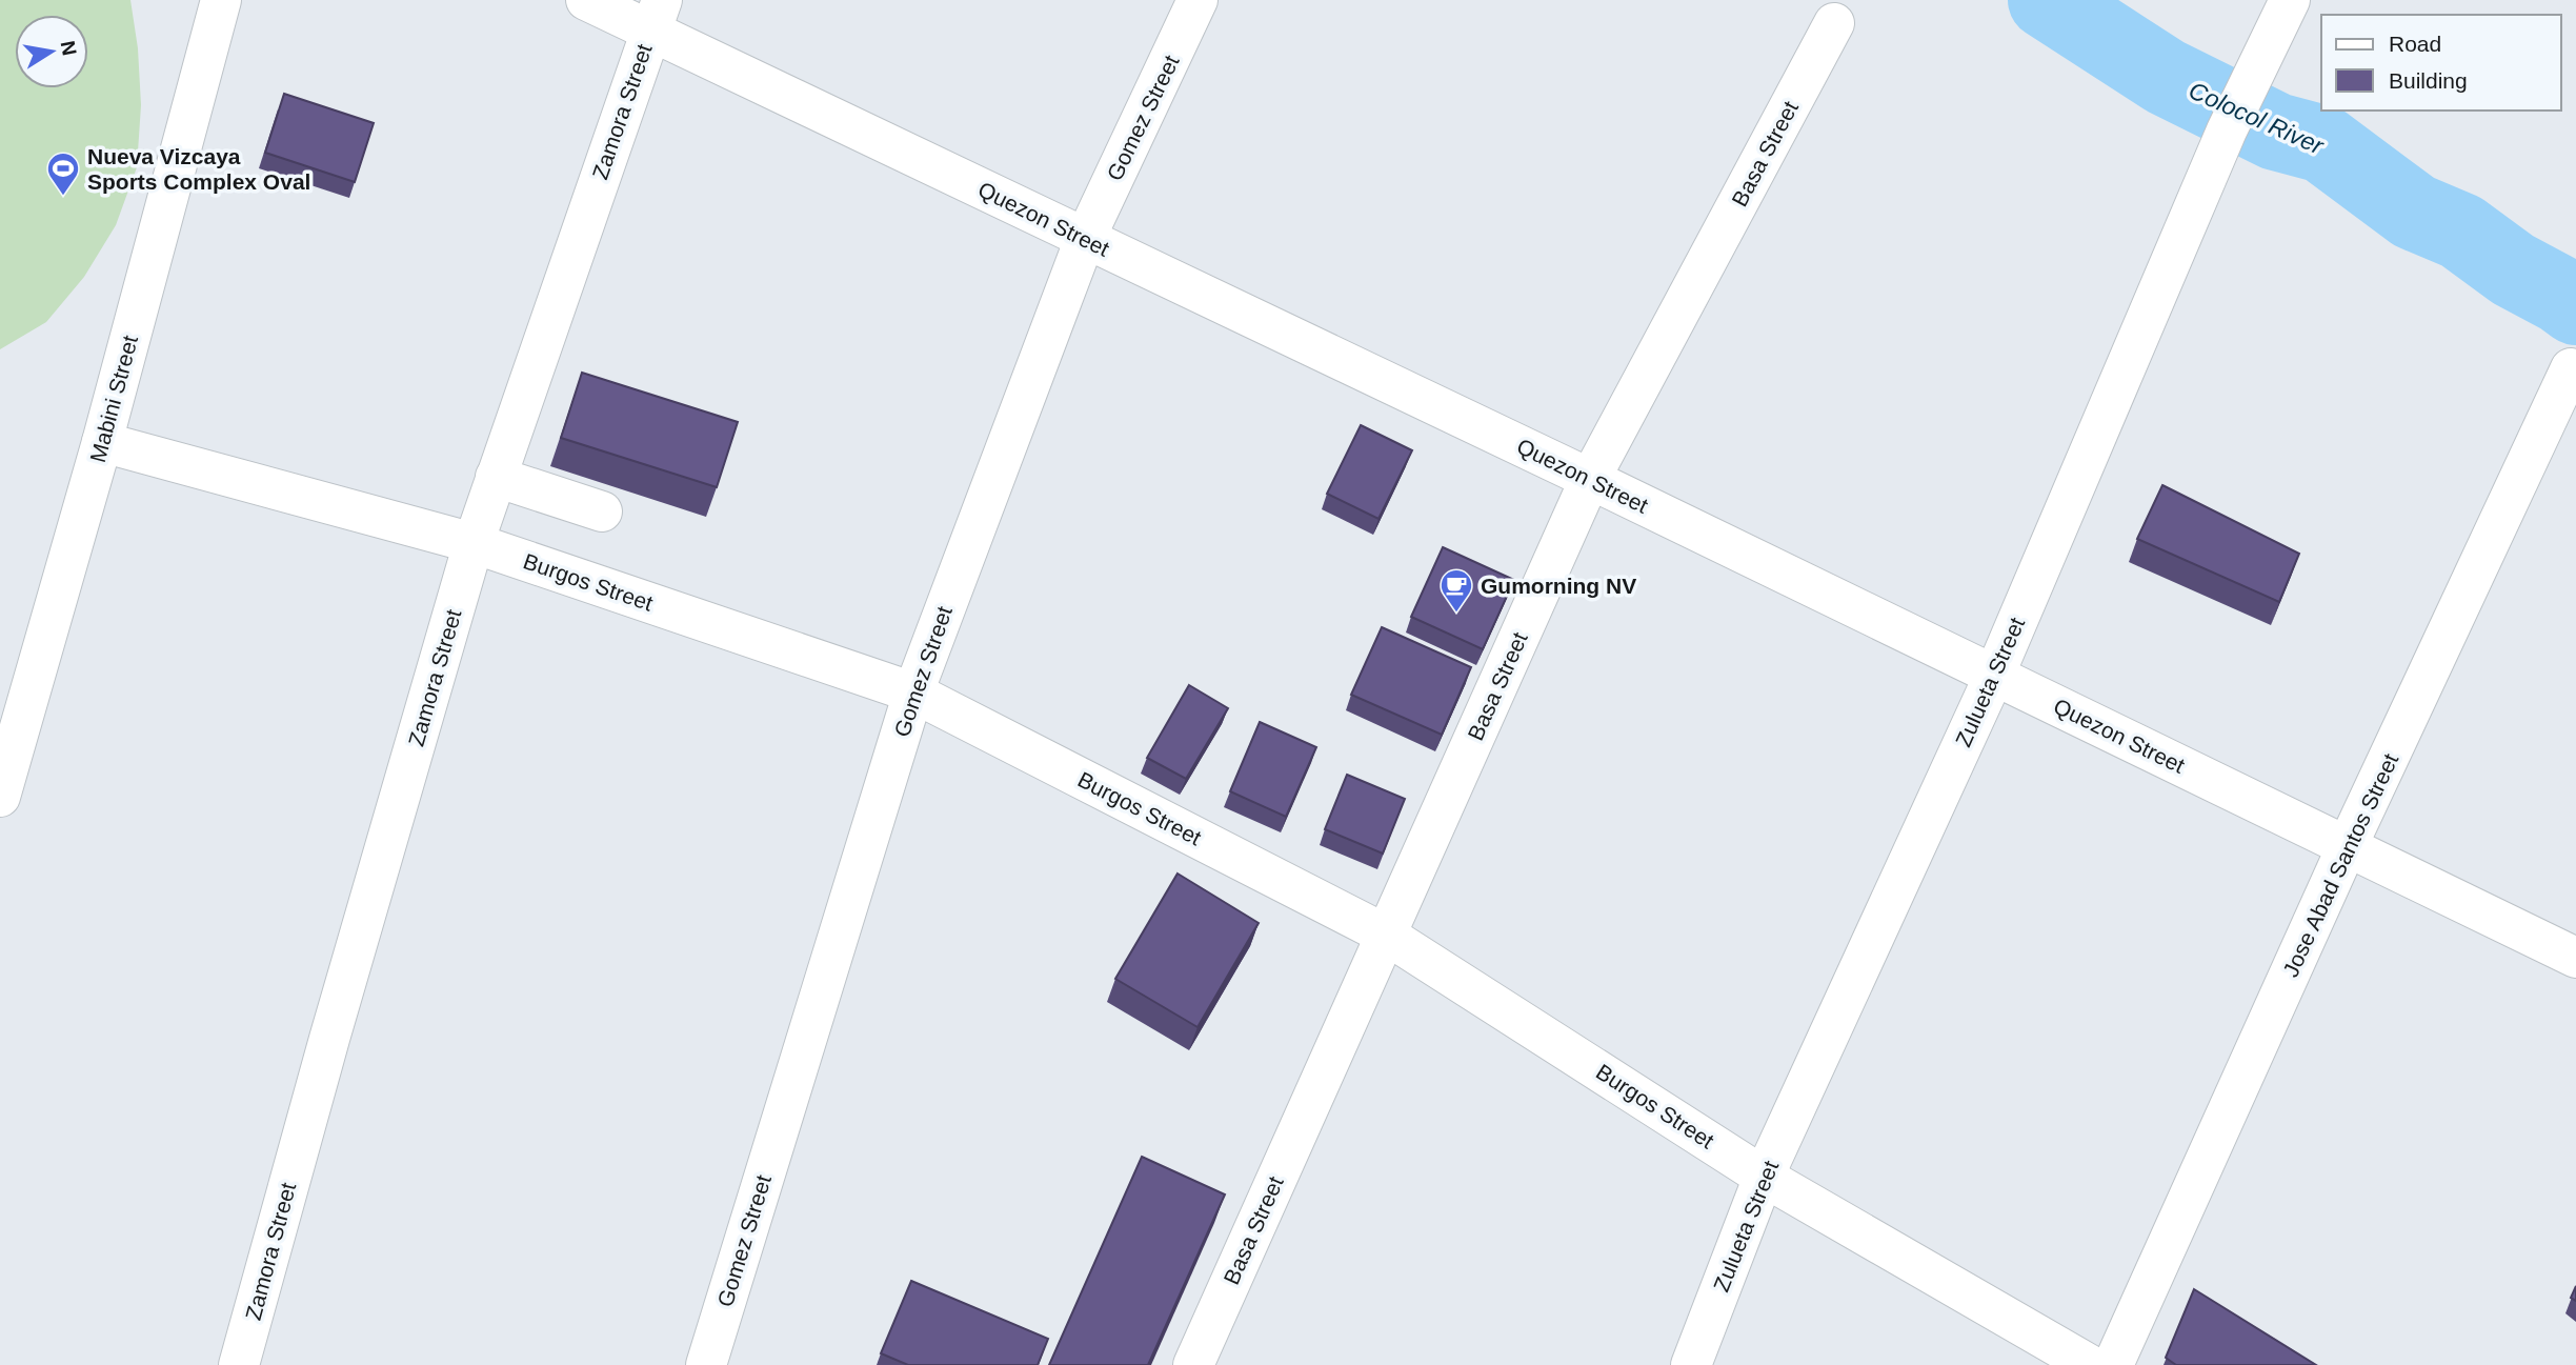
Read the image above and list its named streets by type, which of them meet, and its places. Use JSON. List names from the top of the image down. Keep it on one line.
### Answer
{"streets":{"street":["Zamora Street","Gomez Street","Basa Street","Quezon Street","Mabini Street","Burgos Street","Zulueta Street","Jose Abad Santos Street"]},"crossings":[["Zamora Street","Quezon Street"],["Zamora Street","Burgos Street"],["Gomez Street","Quezon Street"],["Gomez Street","Burgos Street"],["Basa Street","Quezon Street"],["Basa Street","Burgos Street"],["Quezon Street","Zulueta Street"],["Quezon Street","Jose Abad Santos Street"],["Mabini Street","Burgos Street"],["Burgos Street","Zulueta Street"]],"water":["Colocol River"],"places":{"sports":["Nueva Vizcaya Sports Complex Oval"],"cafe":["Gumorning NV"]},"legend":["Road","Building"],"north":"right"}
